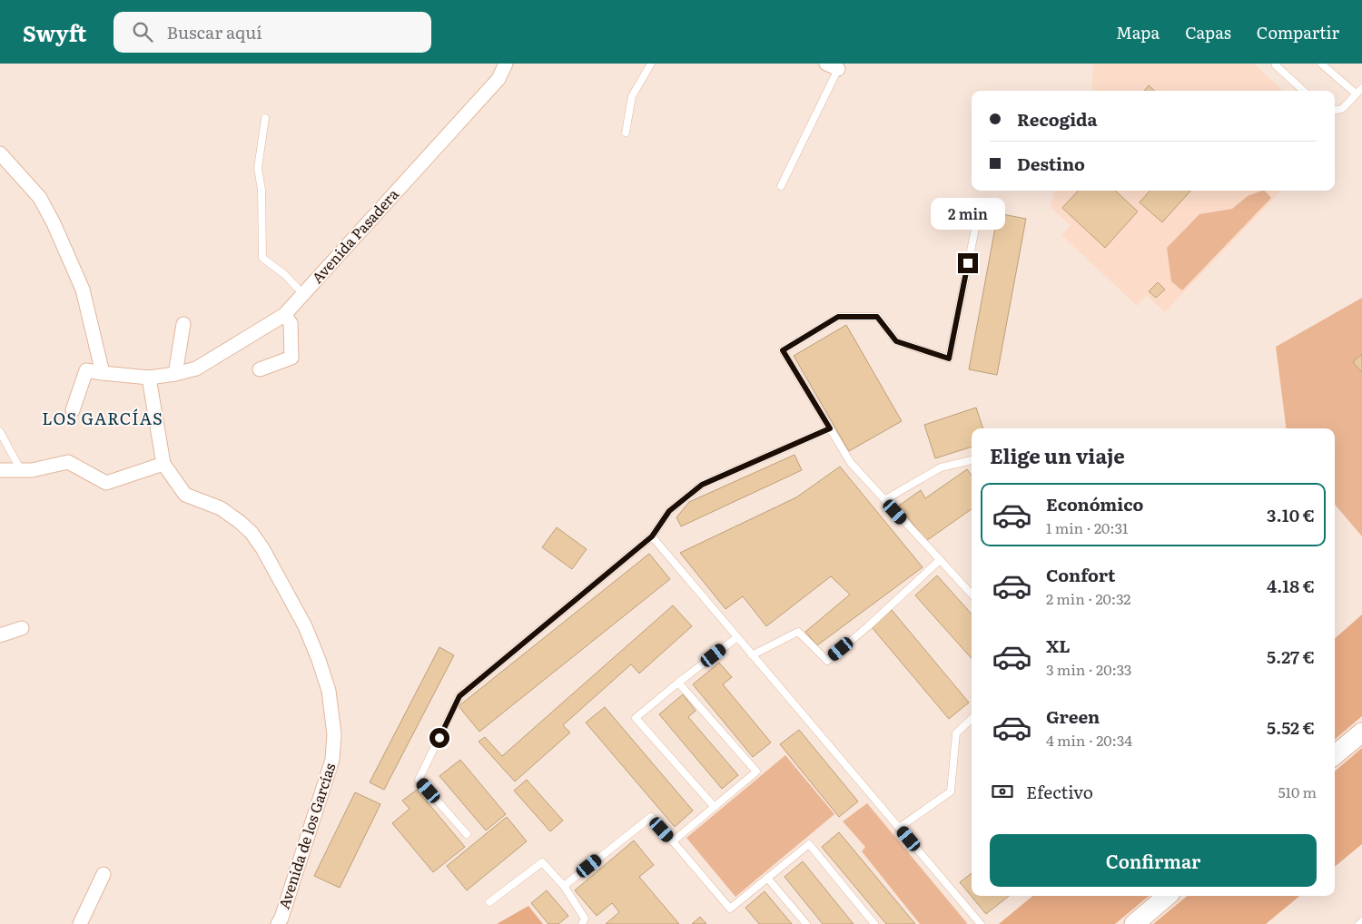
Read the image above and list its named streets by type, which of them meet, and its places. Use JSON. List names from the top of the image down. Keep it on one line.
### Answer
{"streets":{"street":["Avenida Pasadera","Avenida de los Garcías"]},"crossings":[["Avenida Pasadera","Avenida de los Garcías"]],"districts":["LOS GARCÍAS"],"page":{"header":"Swyft","search":"Buscar aquí","nav":["Mapa","Capas","Compartir"],"banner":["Recogida","Destino"],"bubble":"2 min","heading":"Elige un viaje","list":[{"name":"Económico","note":"1 min · 20:31","value":"3.10 €"},{"name":"Confort","note":"2 min · 20:32","value":"4.18 €"},{"name":"XL","note":"3 min · 20:33","value":"5.27 €"},{"name":"Green","note":"4 min · 20:34","value":"5.52 €"}],"pay":["Efectivo","510 m"],"buttons":"Confirmar"}}
